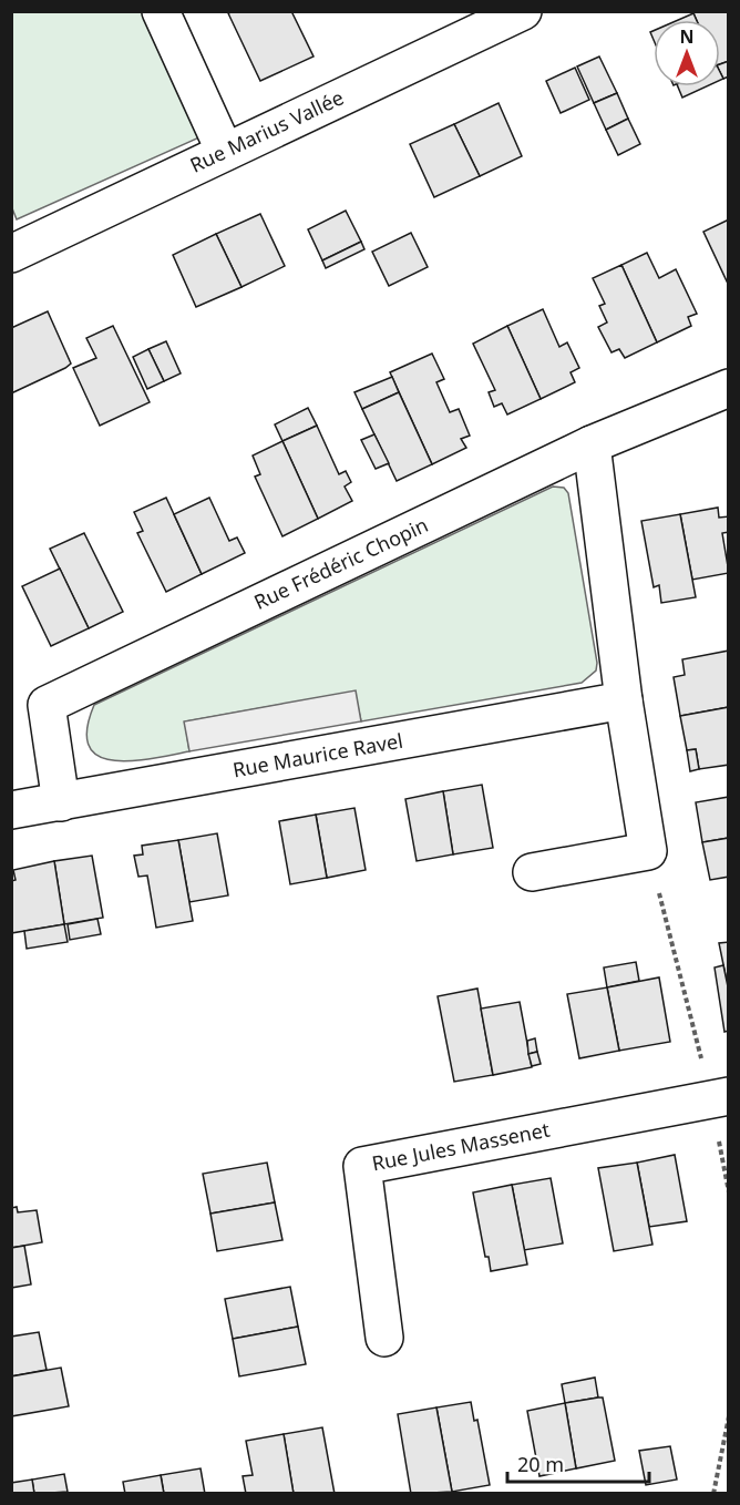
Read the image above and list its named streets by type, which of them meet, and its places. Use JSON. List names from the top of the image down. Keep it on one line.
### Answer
{"streets":{"street":["Rue Marius Vallée","Rue Frédéric Chopin","Rue Maurice Ravel","Rue Jules Massenet"]},"crossings":[["Rue Frédéric Chopin","Rue Maurice Ravel"]],"scale_bar":"20 m","north":"top"}
